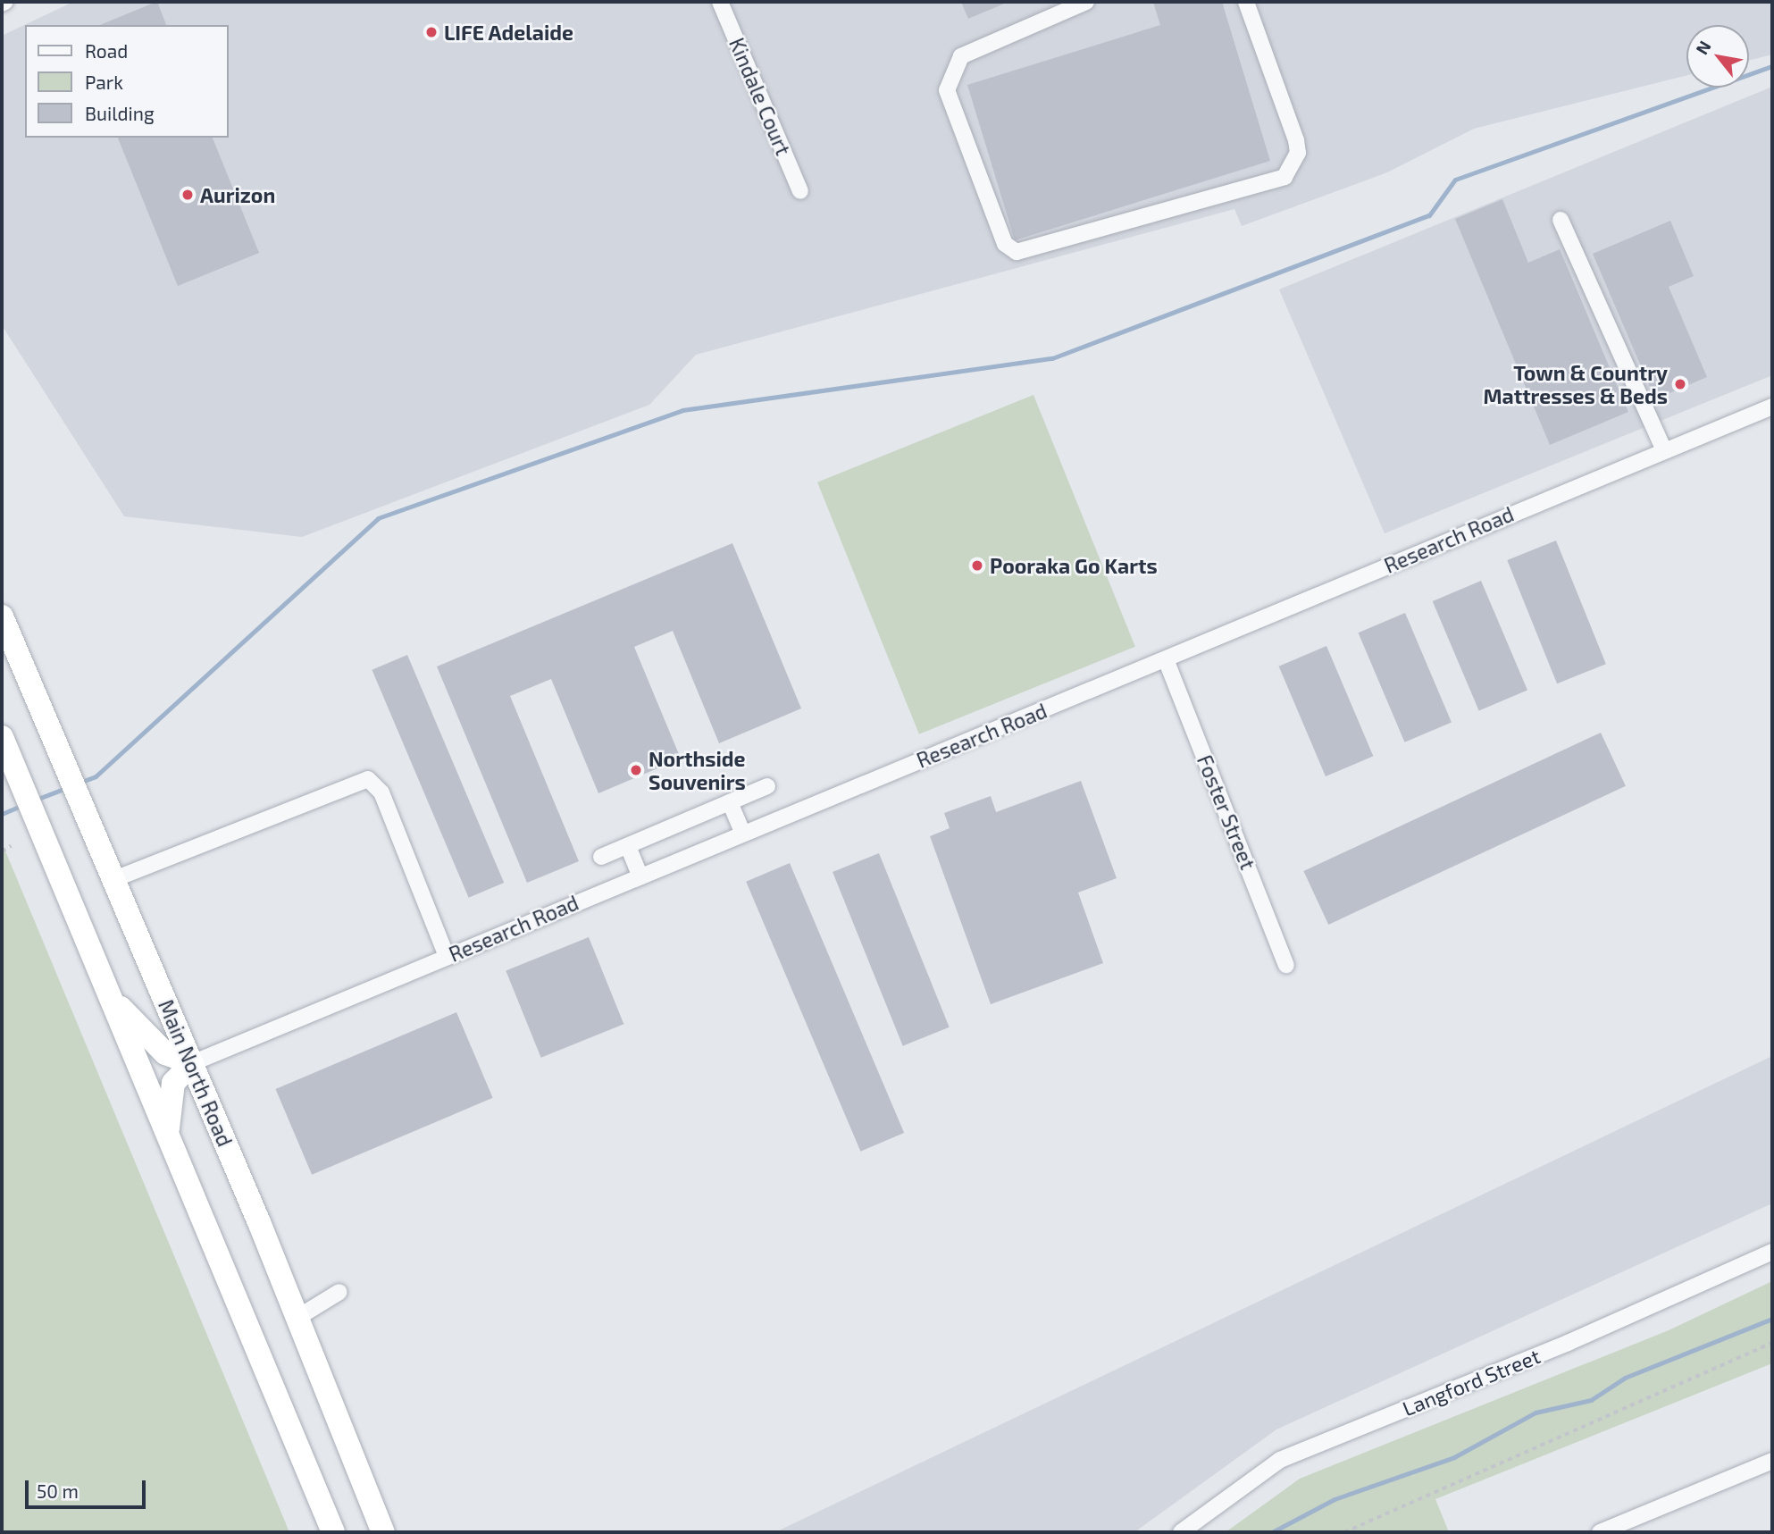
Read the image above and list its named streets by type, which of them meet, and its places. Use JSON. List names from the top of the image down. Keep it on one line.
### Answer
{"streets":{"highway":["Main North Road"],"street":["Kindale Court","Research Road","Foster Street","Langford Street"]},"crossings":[["Research Road","Foster Street"],["Research Road","Main North Road"]],"places":["LIFE Adelaide","Aurizon","Town & Country Mattresses & Beds","Pooraka Go Karts","Northside Souvenirs"],"legend":["Road","Park","Building"],"scale_bar":"50 m","north":"top left"}
